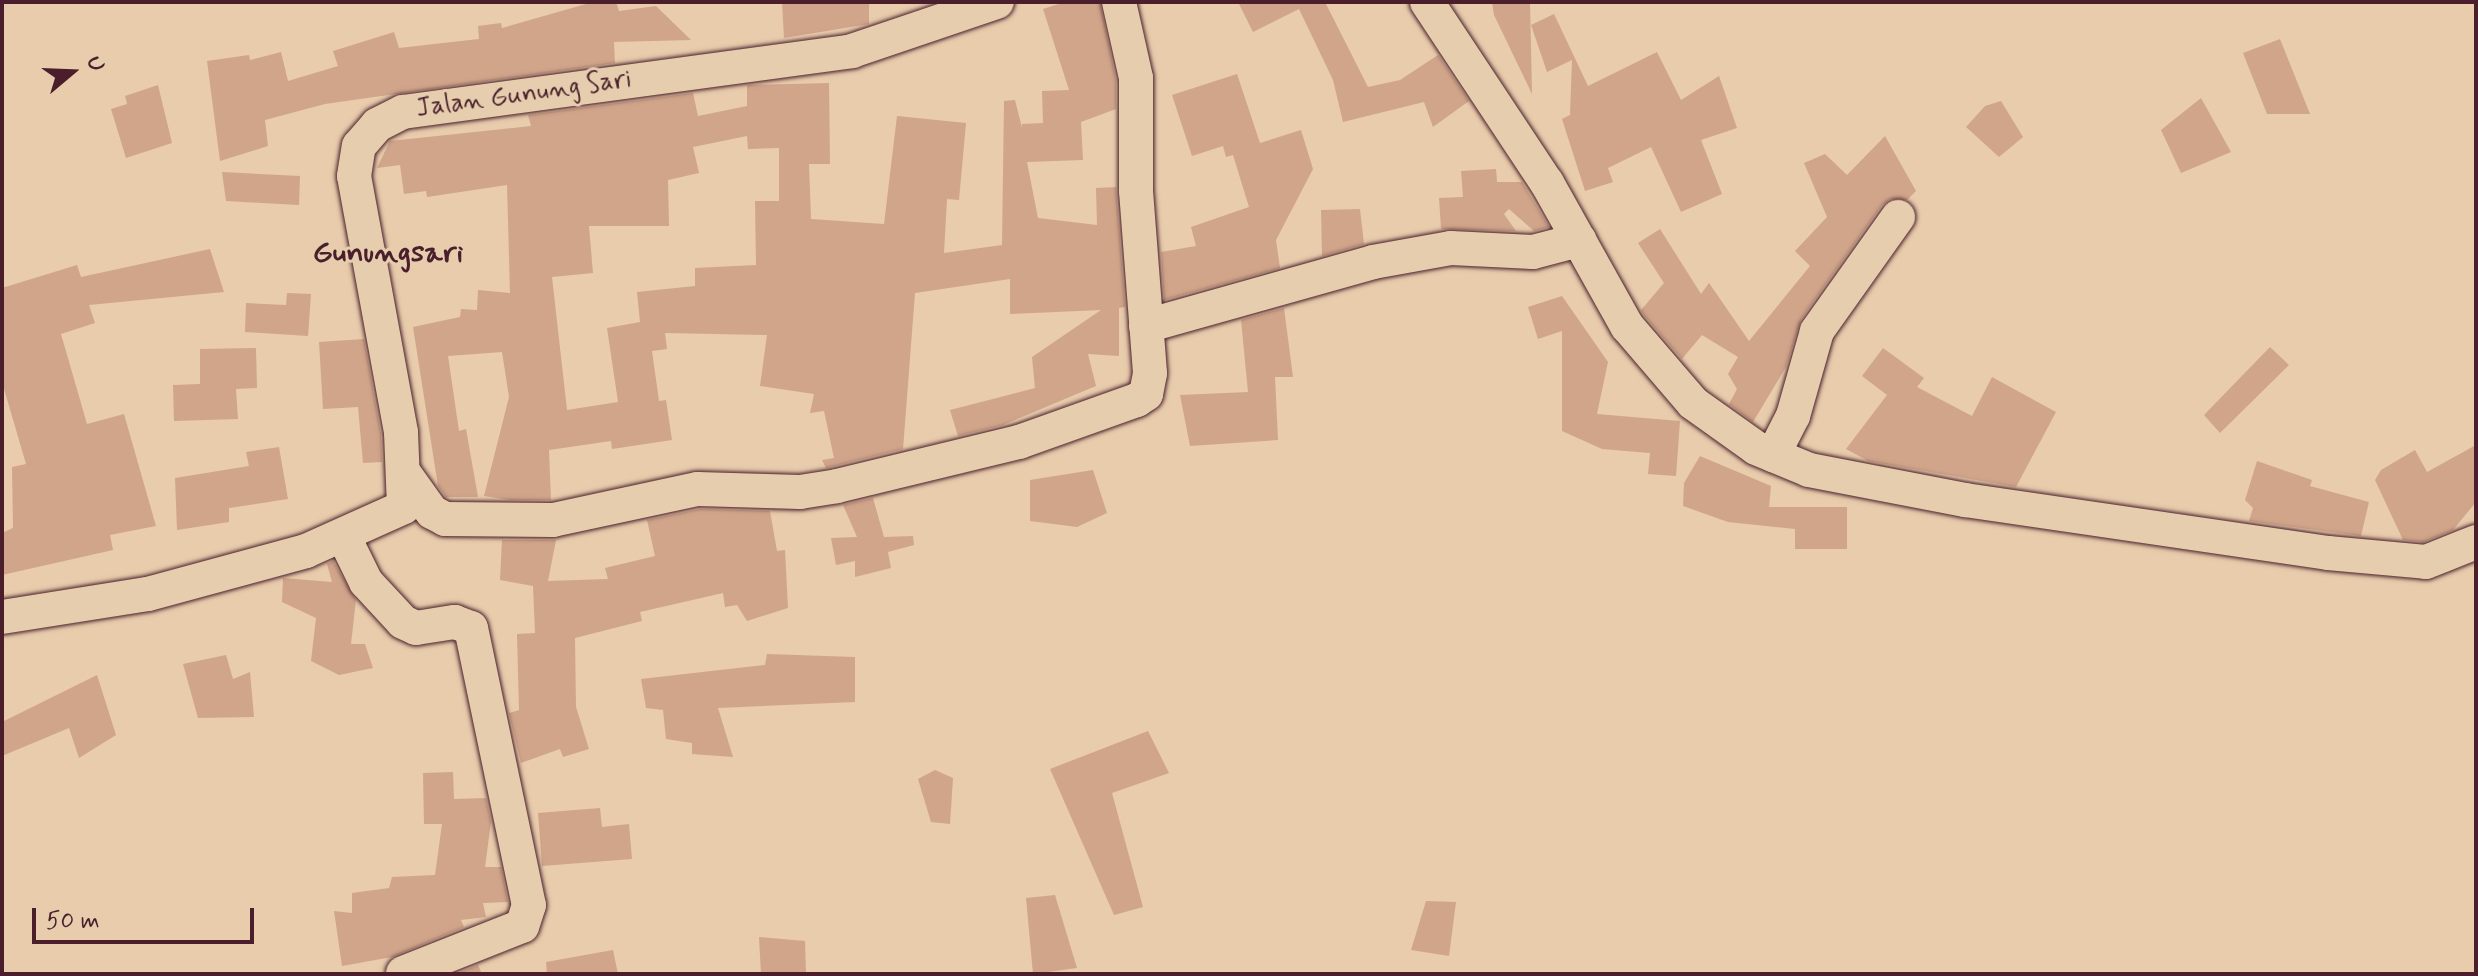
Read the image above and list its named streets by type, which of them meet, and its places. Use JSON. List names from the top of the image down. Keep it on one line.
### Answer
{"streets":{"street":["Jalan Gunung Sari"]},"districts":["Gunungsari"],"scale_bar":"50 m","north":"right"}
